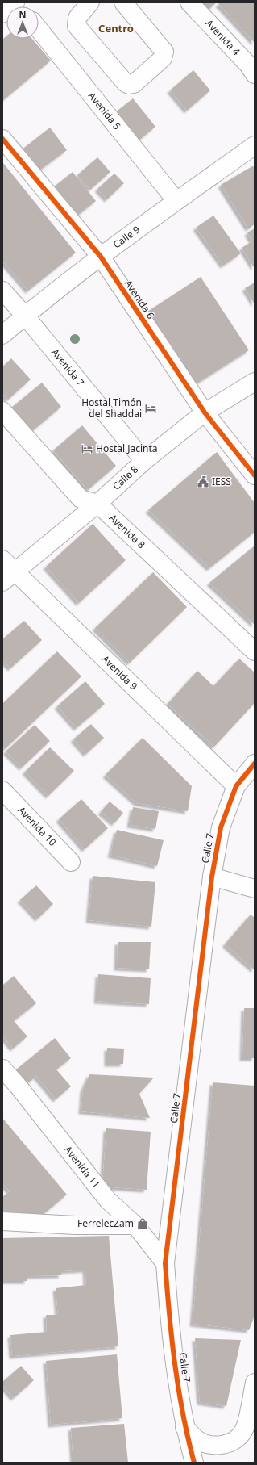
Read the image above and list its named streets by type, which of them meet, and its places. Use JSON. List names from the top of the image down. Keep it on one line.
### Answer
{"streets":{"street":["Avenida 4","Avenida 5","Calle 9","Avenida 6","Avenida 7","Calle 8","Avenida 8","Avenida 9","Avenida 10","Calle 7","Avenida 11"]},"crossings":[["Avenida 5","Calle 9"],["Calle 9","Avenida 6"],["Calle 9","Avenida 7"],["Avenida 6","Calle 8"],["Avenida 7","Calle 8"],["Calle 8","Avenida 8"],["Calle 8","Avenida 9"],["Avenida 9","Calle 7"],["Calle 7","Avenida 11"]],"districts":["Centro"],"places":{"hotel":["Hostal Timón del Shaddai","Hostal Jacinta"],"public building":["IESS"],"shop":["FerrelecZam"]},"north":"top"}
